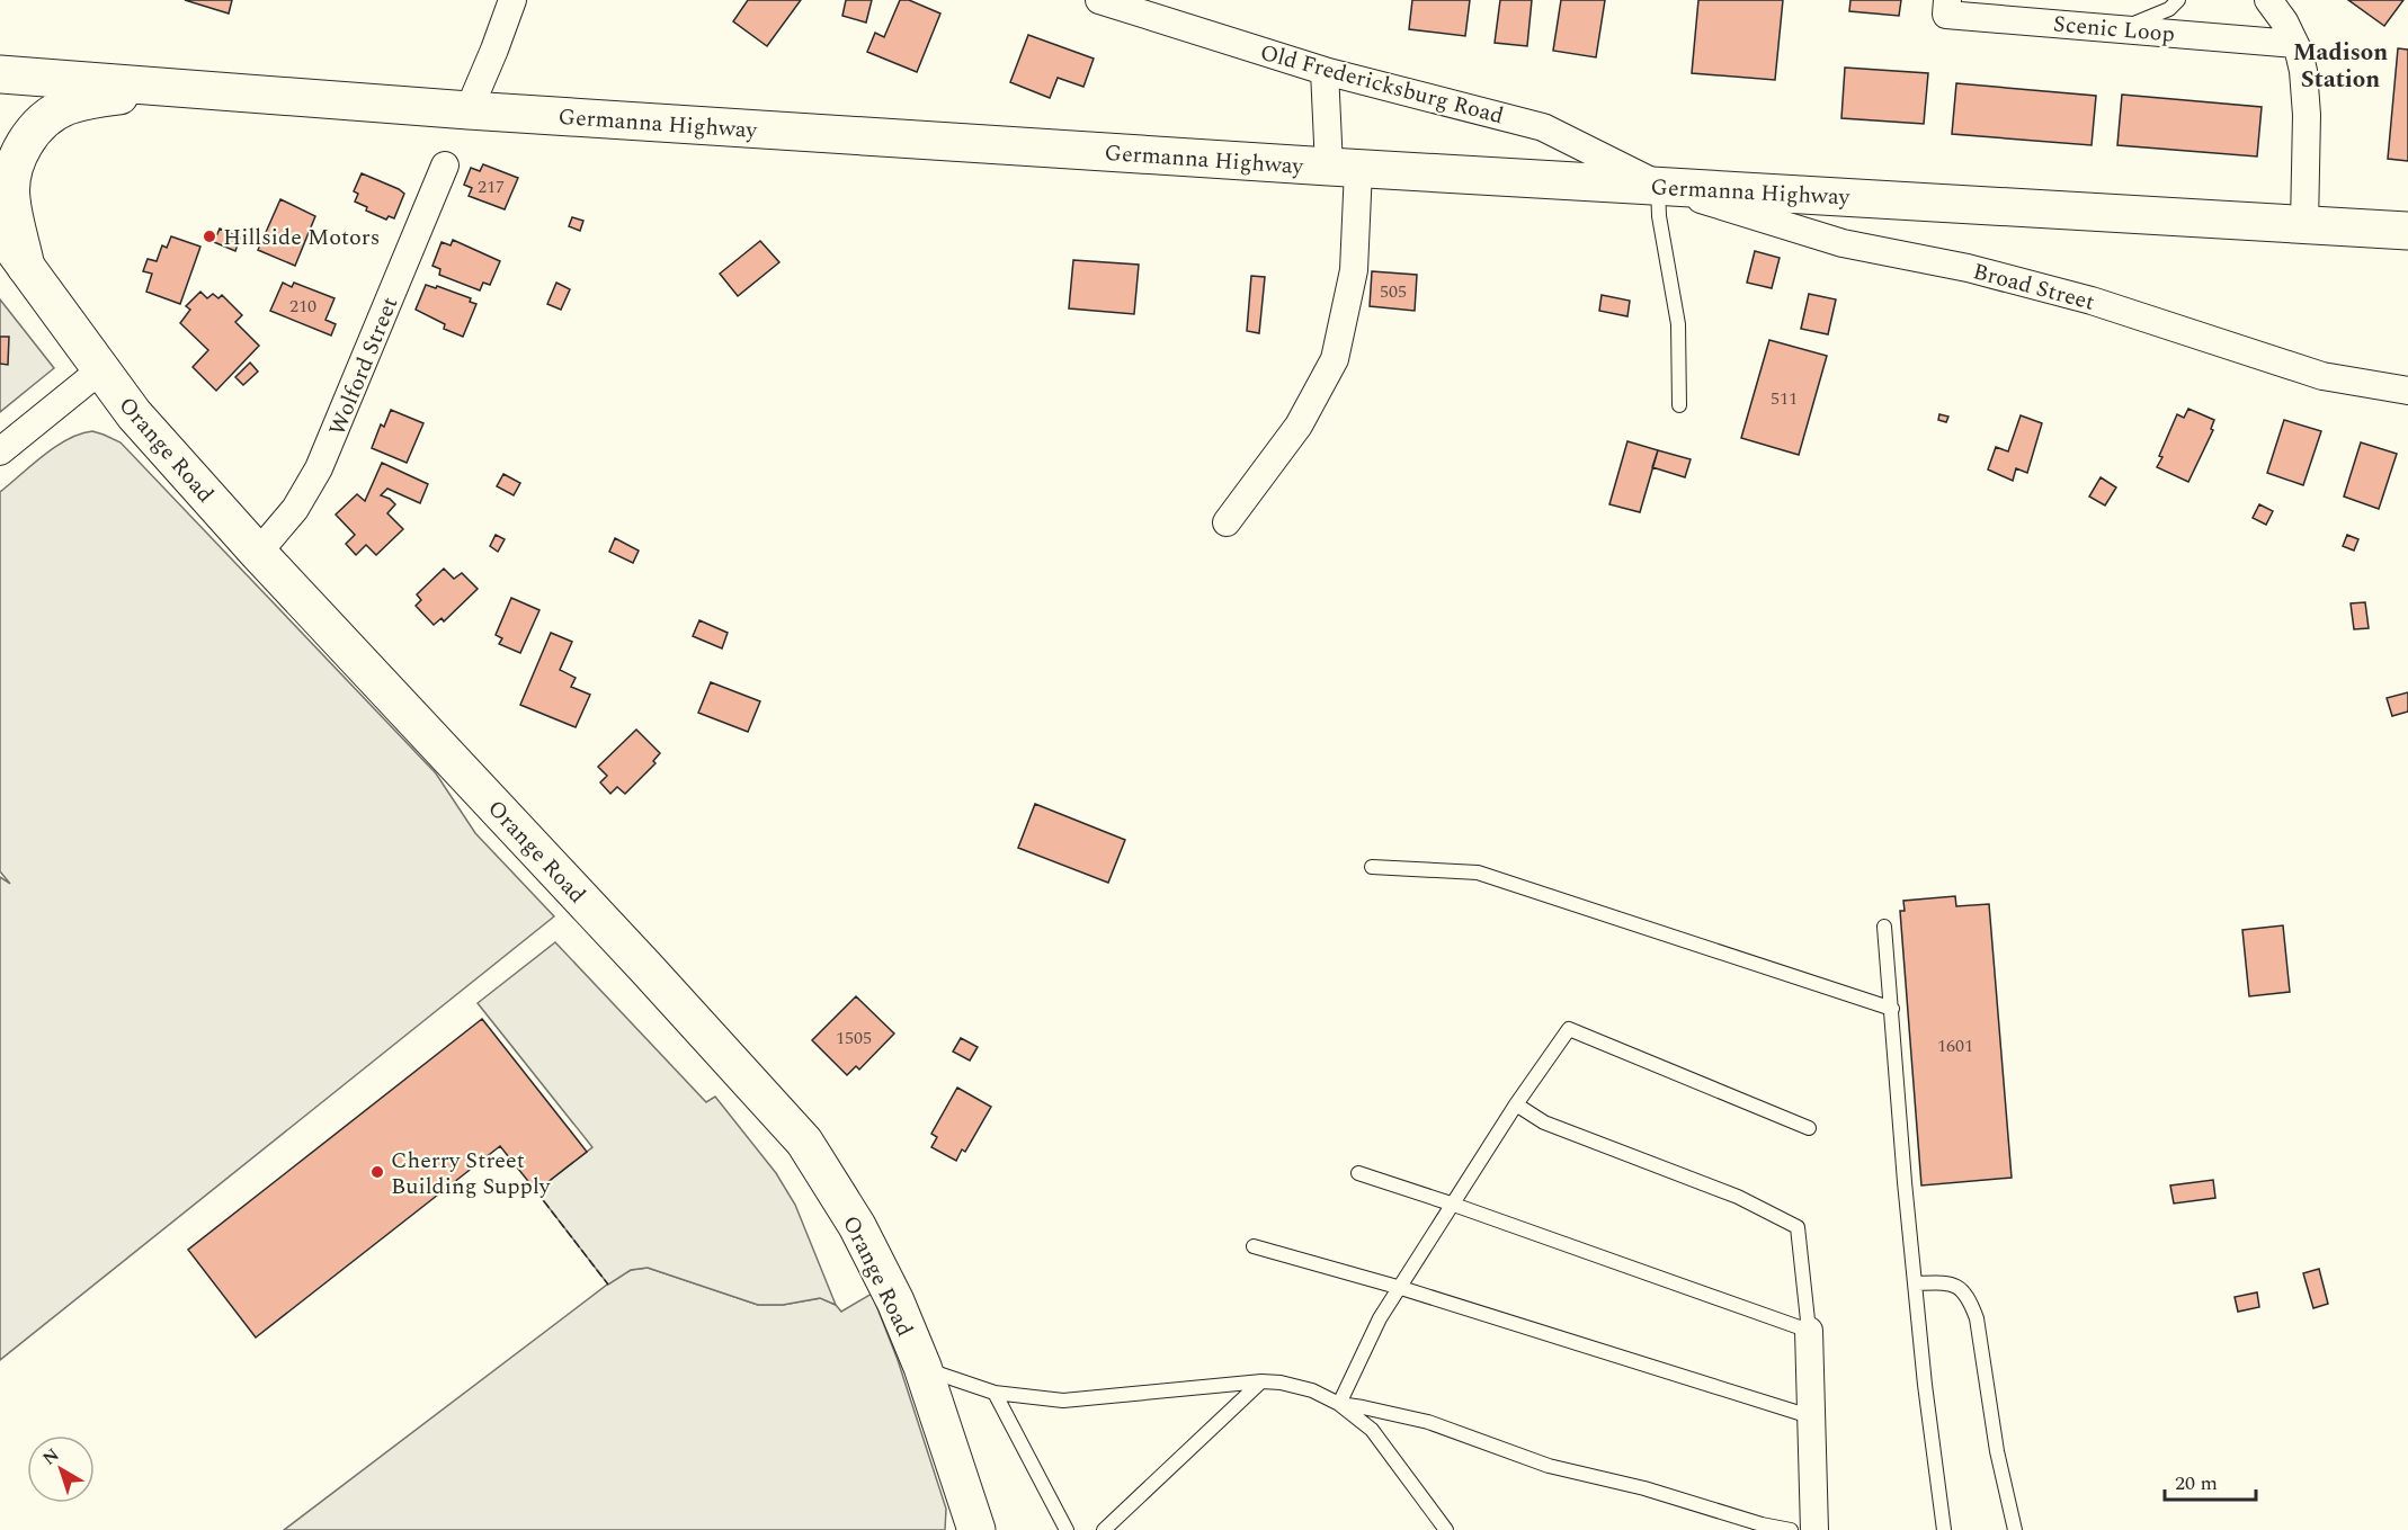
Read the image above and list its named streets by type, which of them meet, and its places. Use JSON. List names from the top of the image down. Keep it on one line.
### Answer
{"streets":{"main road":["Germanna Highway","Orange Road"],"street":["Scenic Loop","Old Fredericksburg Road","Broad Street","Wolford Street"]},"crossings":[["Old Fredericksburg Road","Germanna Highway"],["Old Fredericksburg Road","Broad Street"],["Germanna Highway","Broad Street"],["Wolford Street","Orange Road"]],"districts":["Madison Station"],"places":["Hillside Motors","Cherry Street Building Supply"],"house_numbers":["217","505","210","511","1505","1601"],"scale_bar":"20 m","north":"top left"}
